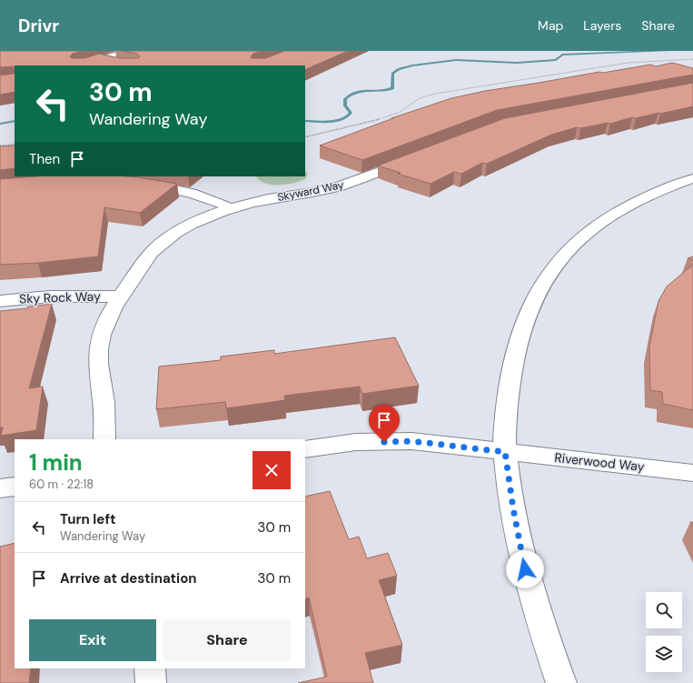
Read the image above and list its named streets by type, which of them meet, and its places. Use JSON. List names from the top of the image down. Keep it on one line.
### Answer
{"streets":{"street":["Skyward Way","Sky Rock Way","Riverwood Way"]},"crossings":[["Skyward Way","Sky Rock Way"]],"page":{"header":"Drivr","nav":["Map","Layers","Share"],"turn":["30 m","Wandering Way"],"then":"Then","heading":["1 min","60 m · 22:18"],"list":[{"name":"Turn left","note":"Wandering Way","value":"30 m"},{"name":"Arrive at destination","value":"30 m"}],"buttons":["Exit","Share"]}}
